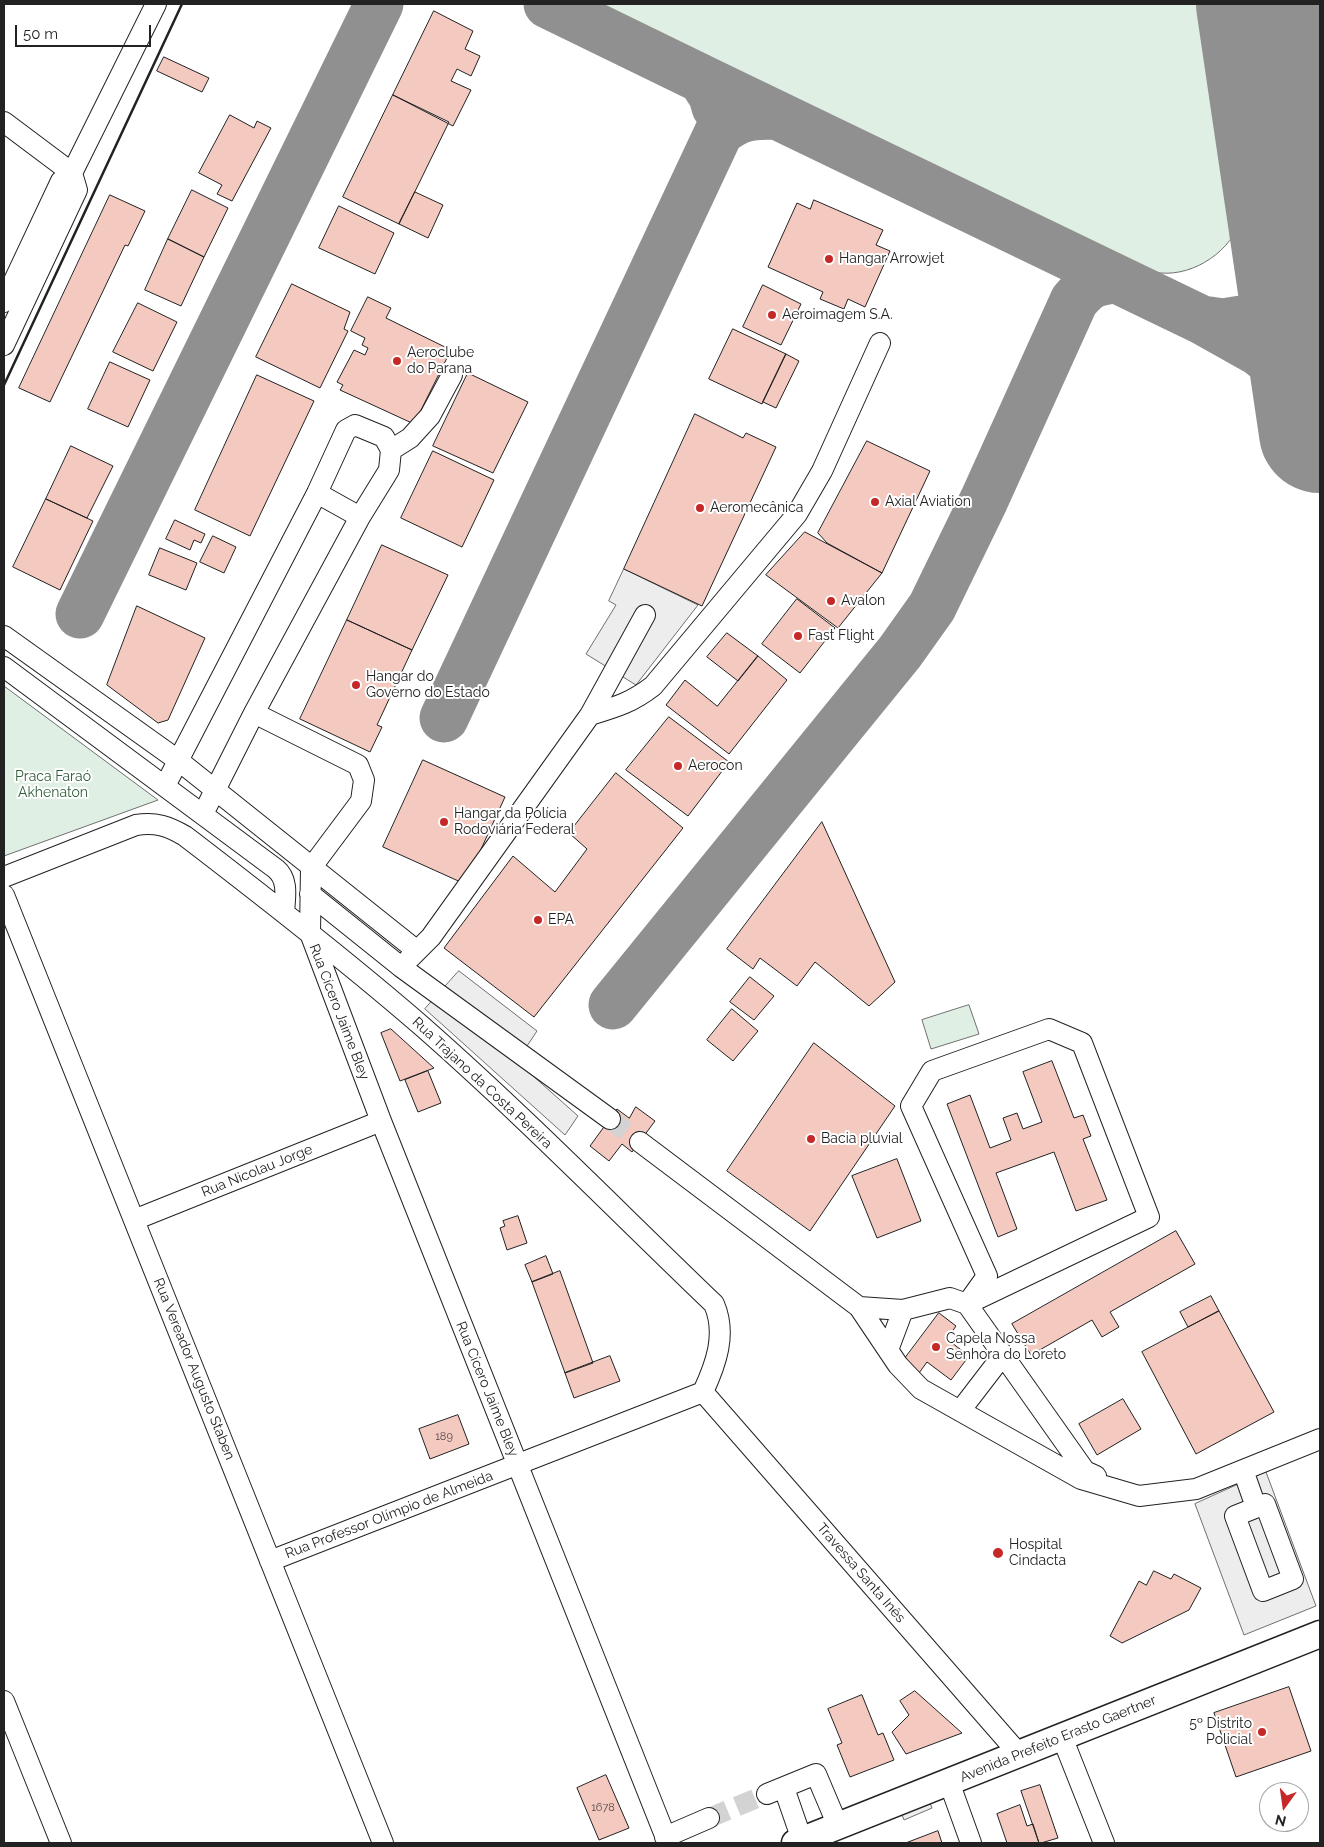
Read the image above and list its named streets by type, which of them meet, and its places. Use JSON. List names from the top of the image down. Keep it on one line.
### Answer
{"streets":{"main road":["Avenida Prefeito Erasto Gaertner"],"street":["Rua Cícero Jaime Bley","Rua Trajano da Costa Pereira","Rua Nicolau Jorge","Rua Vereador Augusto Staben","Rua Professor Olímpio de Almeida","Travessa Santa Inês"]},"crossings":[["Rua Cícero Jaime Bley","Rua Trajano da Costa Pereira"],["Rua Cícero Jaime Bley","Rua Nicolau Jorge"],["Rua Cícero Jaime Bley","Rua Professor Olímpio de Almeida"],["Rua Trajano da Costa Pereira","Rua Professor Olímpio de Almeida"],["Rua Trajano da Costa Pereira","Travessa Santa Inês"],["Rua Nicolau Jorge","Rua Vereador Augusto Staben"],["Rua Vereador Augusto Staben","Rua Professor Olímpio de Almeida"],["Rua Professor Olímpio de Almeida","Travessa Santa Inês"],["Travessa Santa Inês","Avenida Prefeito Erasto Gaertner"]],"parks":["Praca Faraó Akhenaton"],"places":["Hangar Arrowjet","Aeroimagem S.A.","Aeroclube do Parana","Axial Aviation","Aeromecânica","Avalon","Fast Flight","Hangar do Governo do Estado","Aerocon","Hangar da Polícia Rodoviária Federal","EPA","Bacia pluvial","Capela Nossa Senhora do Loreto","Hospital Cindacta","5º Distrito Policial"],"house_numbers":["189","1678"],"scale_bar":"50 m","north":"bottom"}
